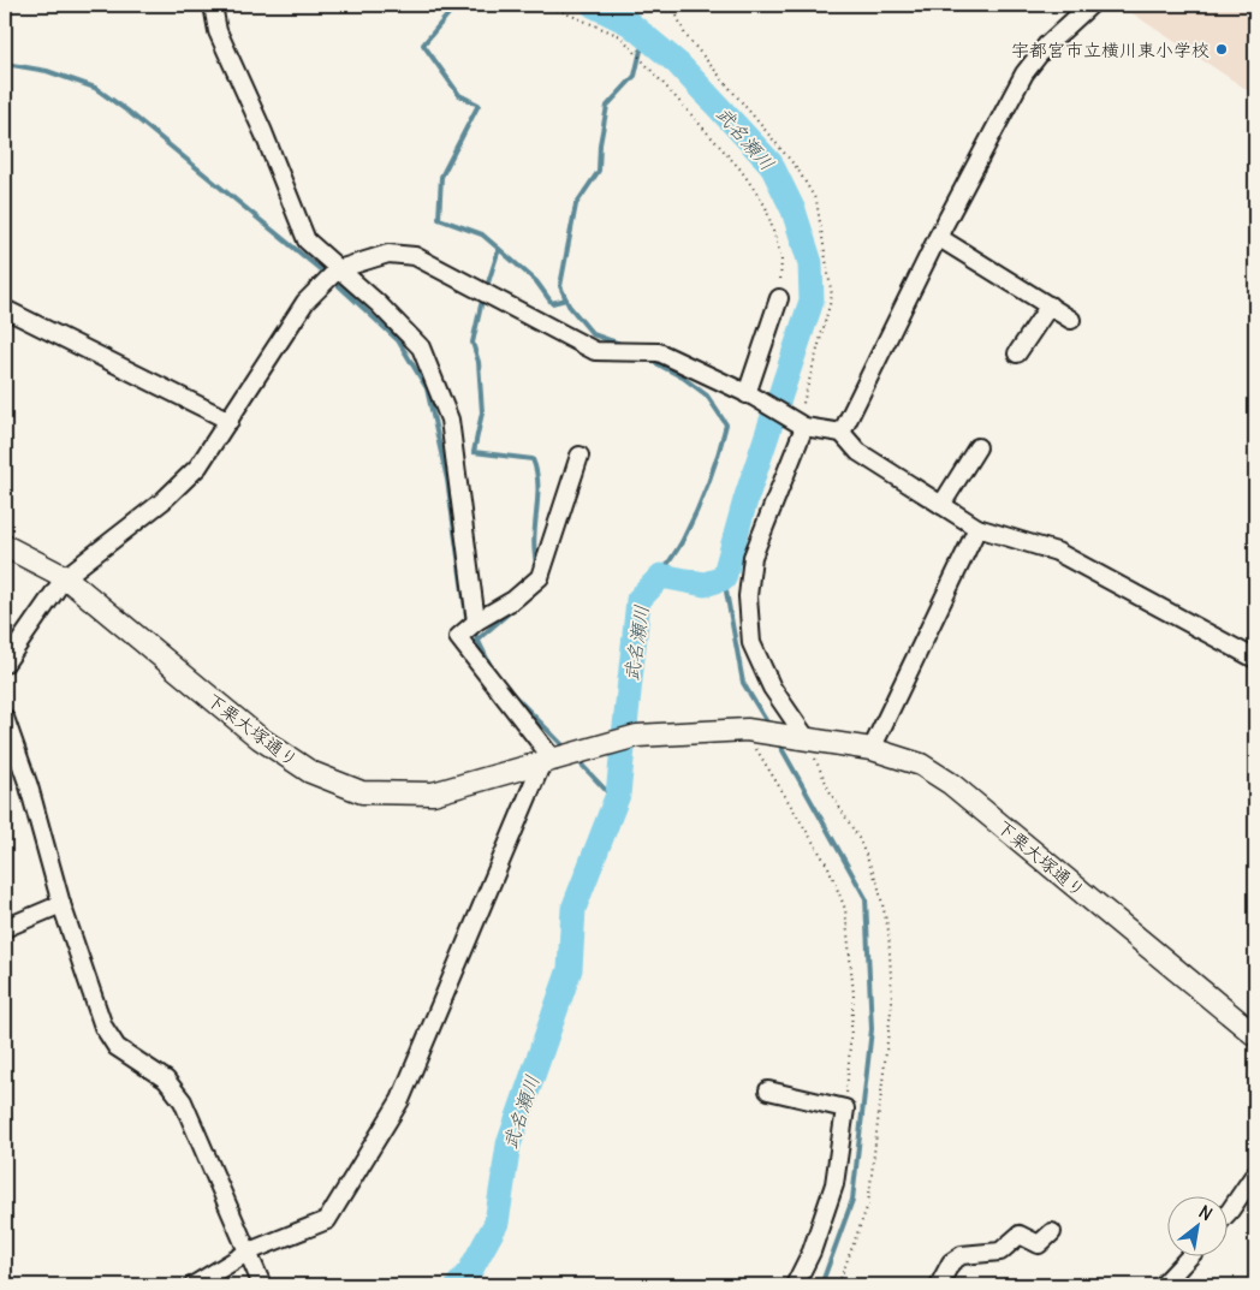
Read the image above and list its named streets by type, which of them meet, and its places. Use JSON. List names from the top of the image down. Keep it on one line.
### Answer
{"streets":{"street":["下栗大塚通り"]},"water":["武名瀬川"],"places":["宇都宮市立横川東小学校"],"north":"top right"}
